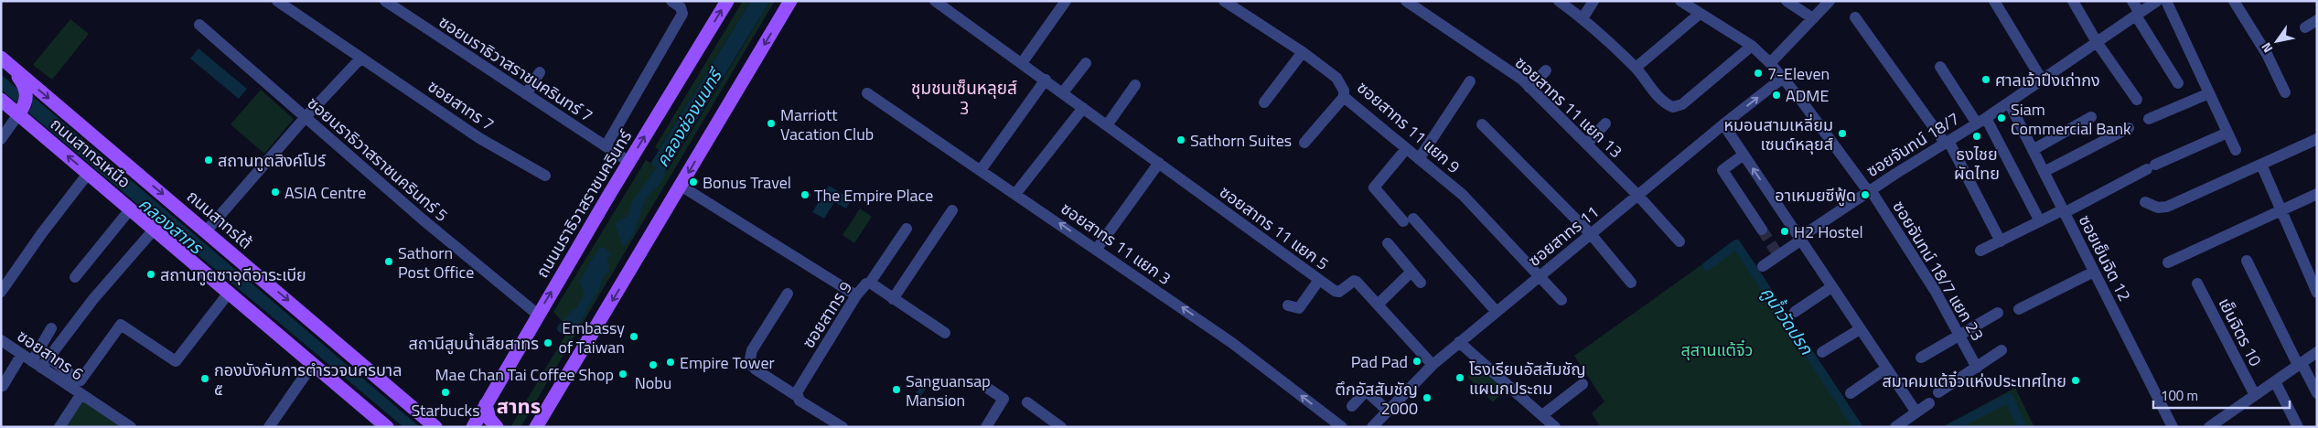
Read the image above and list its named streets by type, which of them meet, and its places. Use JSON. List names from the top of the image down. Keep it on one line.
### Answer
{"streets":{"main road":["ถนนสาทรเหนือ","ถนนนราธิวาสราชนครินทร์","ถนนสาทรใต้"],"street":["ซอยนราธิวาสราชนครินทร์ 7","ซอยสาทร 7","ซอยสาทร 11 แยก 13","ซอยสาทร 11 แยก 9","ซอยจันทน์ 18/7","ซอยนราธิวาสราชนครินทร์ 5","ซอยสาทร 11 แยก 5","ซอยสาทร 11","ซอยสาทร 11 แยก 3","ซอยเย็นจิต 12","ซอยจันทน์ 18/7 แยก 23","ซอยสาทร 9","เย็นจิตร 10","ซอยสาทร 6"]},"crossings":[["ซอยนราธิวาสราชนครินทร์ 7","ถนนนราธิวาสราชนครินทร์"],["ซอยสาทร 11 แยก 13","ซอยสาทร 11"],["ซอยสาทร 11 แยก 9","ซอยสาทร 11"],["ซอยจันทน์ 18/7","ซอยเย็นจิต 12"],["ซอยจันทน์ 18/7","ซอยจันทน์ 18/7 แยก 23"],["ซอยนราธิวาสราชนครินทร์ 5","ถนนนราธิวาสราชนครินทร์"],["ซอยสาทร 11 แยก 5","ซอยสาทร 11"],["ซอยสาทร 11","ซอยจันทน์ 18/7 แยก 23"]],"one_way":["ถนนสาทรใต้","ซอยสาทร 11 แยก 3"],"districts":["ชุมชนเซ็นหลุยส์ 3","สาทร"],"water":["คลองช่องนนทรี","คลองสาทร","คูน้ำวัดปรก"],"parks":["สุสานแต้จิ๋ว"],"places":["7-Eleven","ศาลเจ้าปึงเถ่ากง","ADME","Siam Commercial Bank","Marriott Vacation Club","หมอนสามเหลี่ยม เซนต์หลุยส์","ธงไชย ผัดไทย","Sathorn Suites","สถานทูตสิงค์โปร์","Bonus Travel","ASIA Centre","The Empire Place","อาเหมยซีฟู้ด","H2 Hostel","Sathorn Post Office","สถานทูตซาอุดีอาระเบีย","Embassy of Taiwan","สถานีสูบน้ำเสียสาทร","Pad Pad","Empire Tower","Nobu","Mae Chan Tai Coffee Shop","โรงเรียนอัสสัมชัญ แผนกประถม","กองบังคับการตำรวจนครบาล ๕","สมาคมแต้จิ๋วแห่งประเทศไทย","Sanguansap Mansion","Starbucks","ตึกอัสสัมชัญ 2000"],"scale_bar":"100 m","north":"bottom left"}
